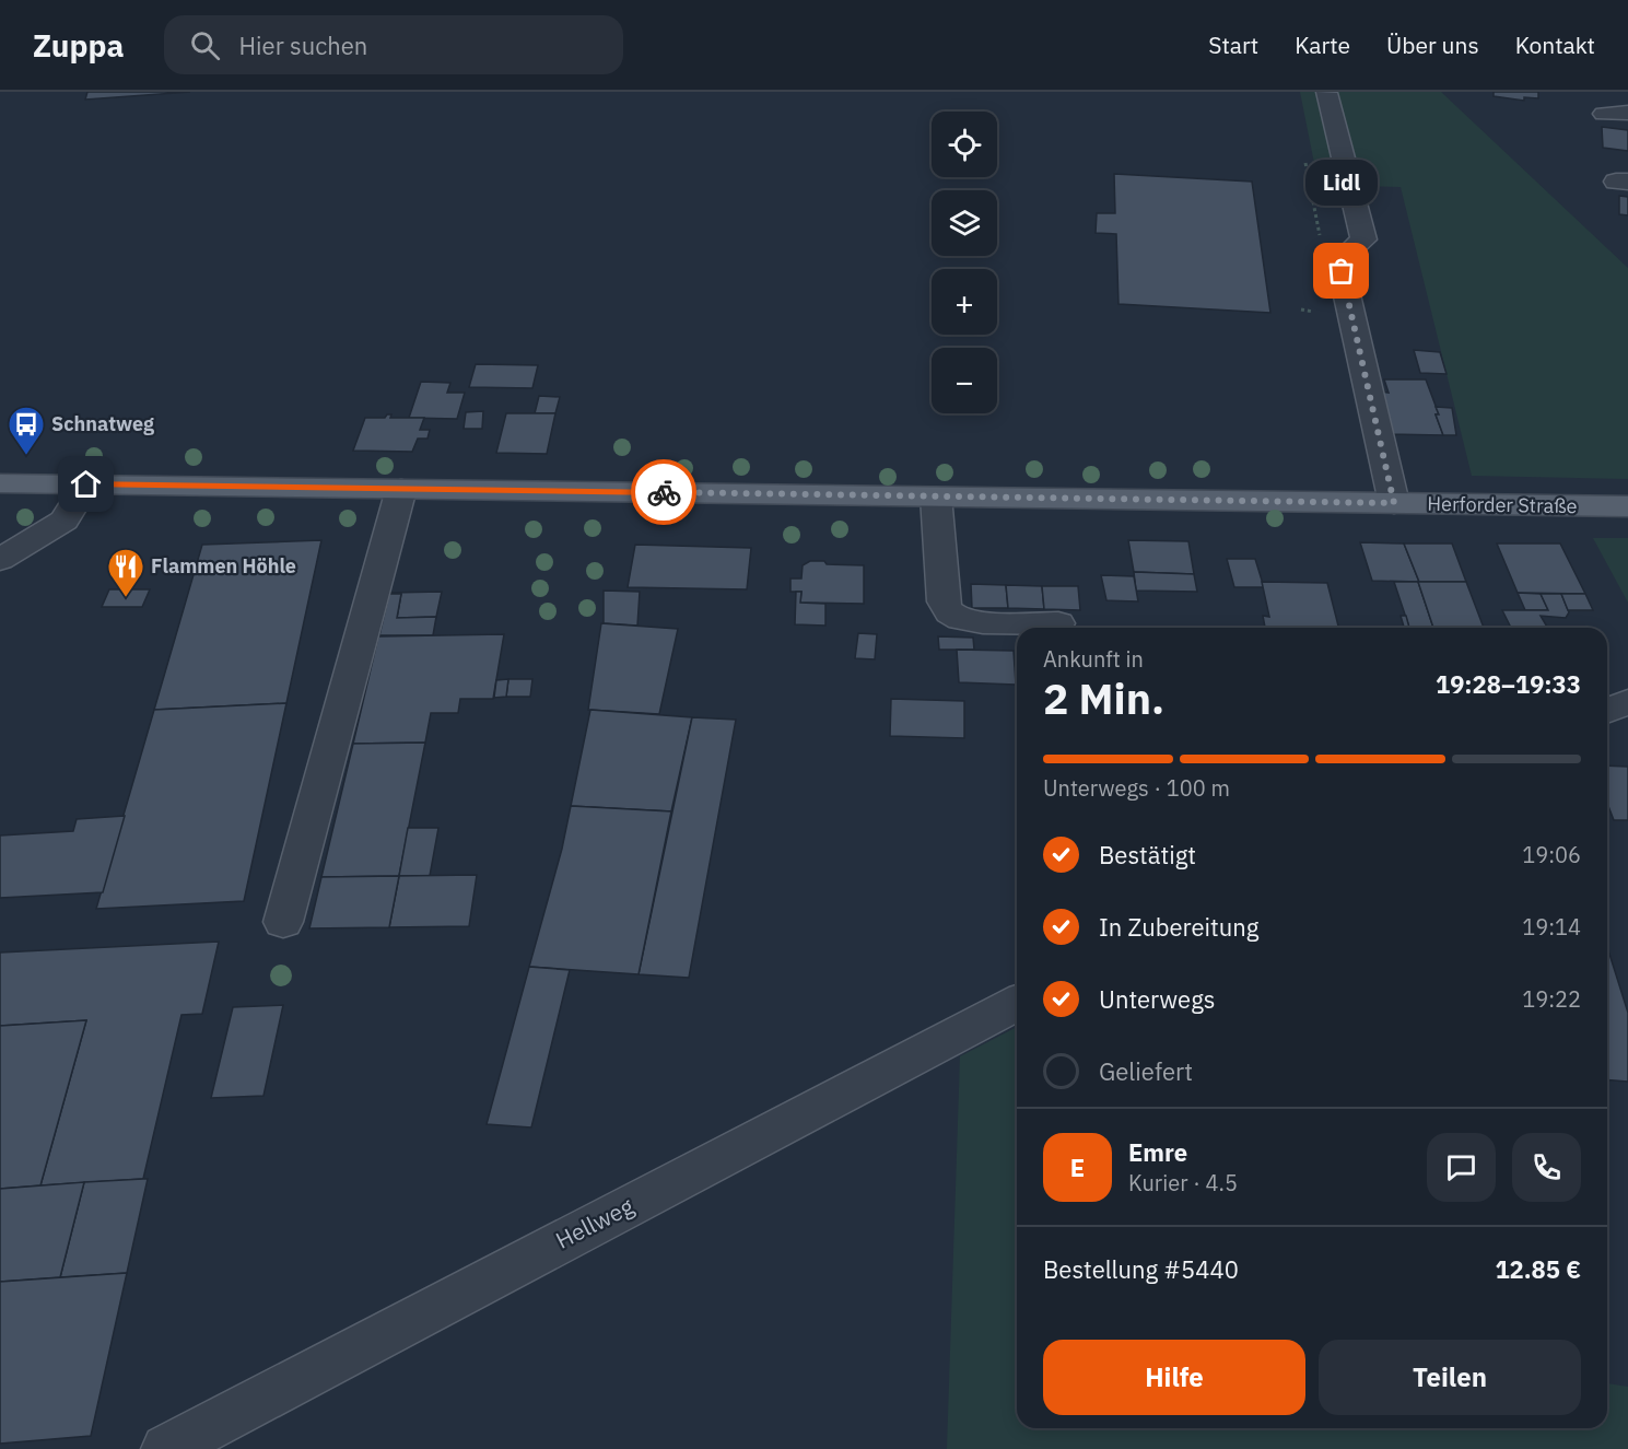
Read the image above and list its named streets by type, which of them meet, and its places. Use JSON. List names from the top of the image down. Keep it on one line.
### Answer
{"streets":{"main road":["Herforder Straße"],"street":["Hellweg"]},"places":{"other":["Lidl"],"bus stop":["Schnatweg"],"restaurant":["Flammen Höhle"]},"page":{"header":"Zuppa","search":"Hier suchen","nav":["Start","Karte","Über uns","Kontakt"],"map_buttons":["+","−"],"bubble":"Lidl","heading":["2 Min.","Ankunft in","19:28–19:33"],"panel":["Emre","Kurier · 4.5","Bestellung #5440","12.85 €"],"bar":"Unterwegs · 100 m","list":[["Bestätigt","19:06"],["In Zubereitung","19:14"],["Unterwegs","19:22"],"Geliefert"],"round":"E","buttons":["Hilfe","Teilen"]}}
